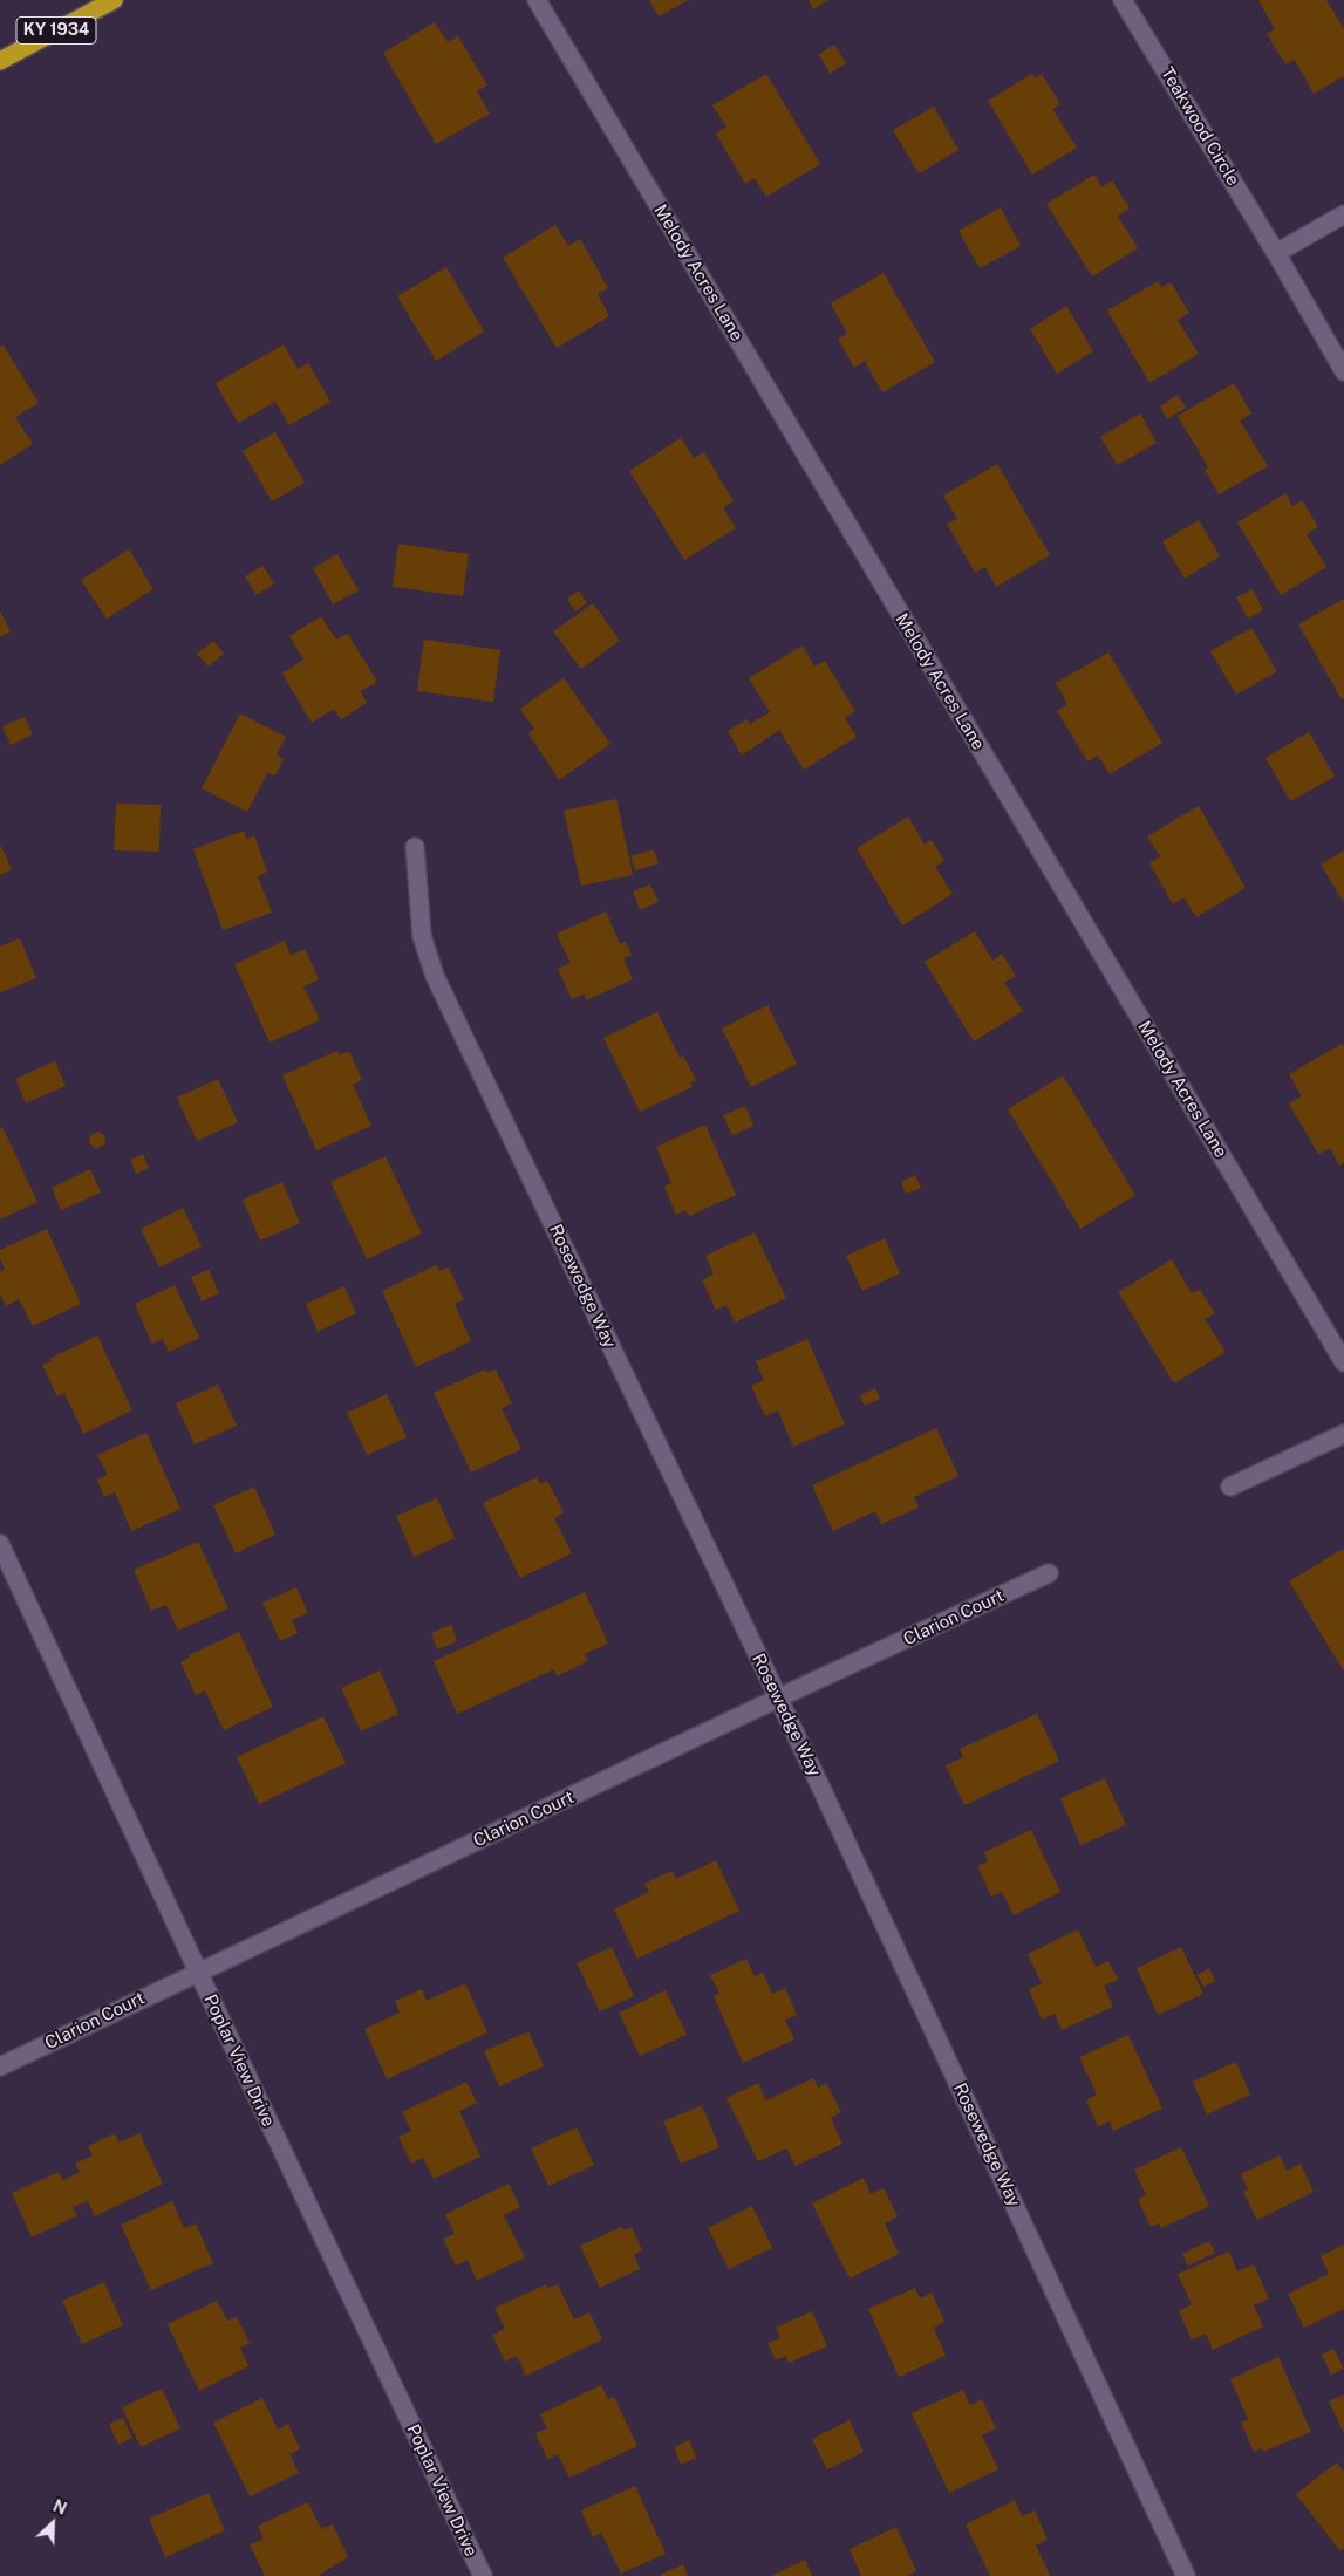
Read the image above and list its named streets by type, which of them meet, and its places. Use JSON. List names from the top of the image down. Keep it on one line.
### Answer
{"streets":{"highway":["KY 1934"],"street":["Teakwood Circle","Melody Acres Lane","Rosewedge Way","Clarion Court","Poplar View Drive"]},"crossings":[["Rosewedge Way","Clarion Court"],["Clarion Court","Poplar View Drive"]],"north":"top right"}
